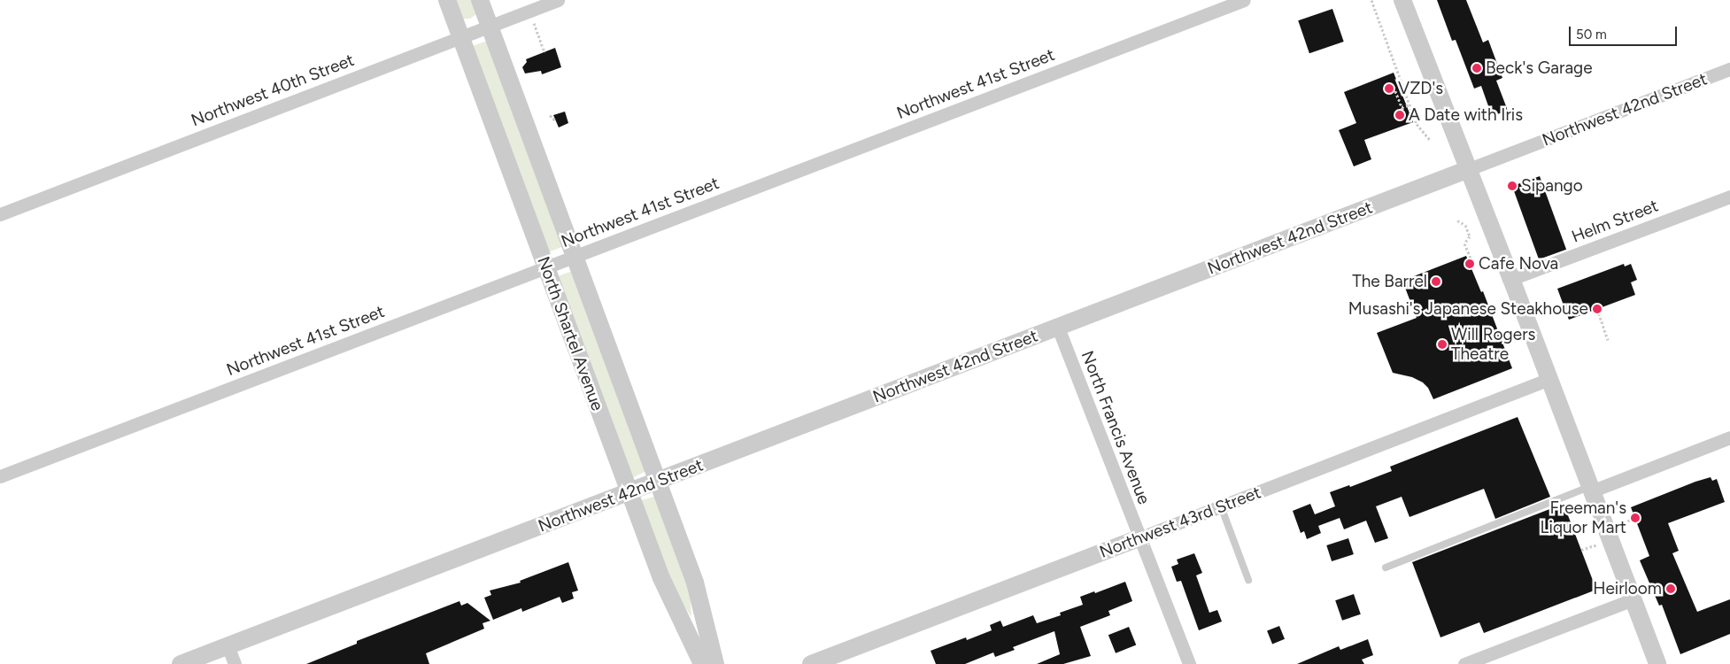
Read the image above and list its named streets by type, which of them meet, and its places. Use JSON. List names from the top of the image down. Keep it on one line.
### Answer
{"streets":{"street":["Northwest 41st Street","Northwest 40th Street","Northwest 42nd Street","Helm Street","North Shartel Avenue","North Francis Avenue","Northwest 43rd Street"]},"crossings":[["Northwest 41st Street","North Shartel Avenue"],["Northwest 40th Street","North Shartel Avenue"],["Northwest 42nd Street","North Shartel Avenue"],["Northwest 42nd Street","North Francis Avenue"],["North Francis Avenue","Northwest 43rd Street"]],"places":["Beck's Garage","VZD's","A Date with Iris","Sipango","Cafe Nova","The Barrel","Musashi's Japanese Steakhouse","Will Rogers Theatre","Freeman's Liquor Mart","Heirloom"],"scale_bar":"50 m"}
